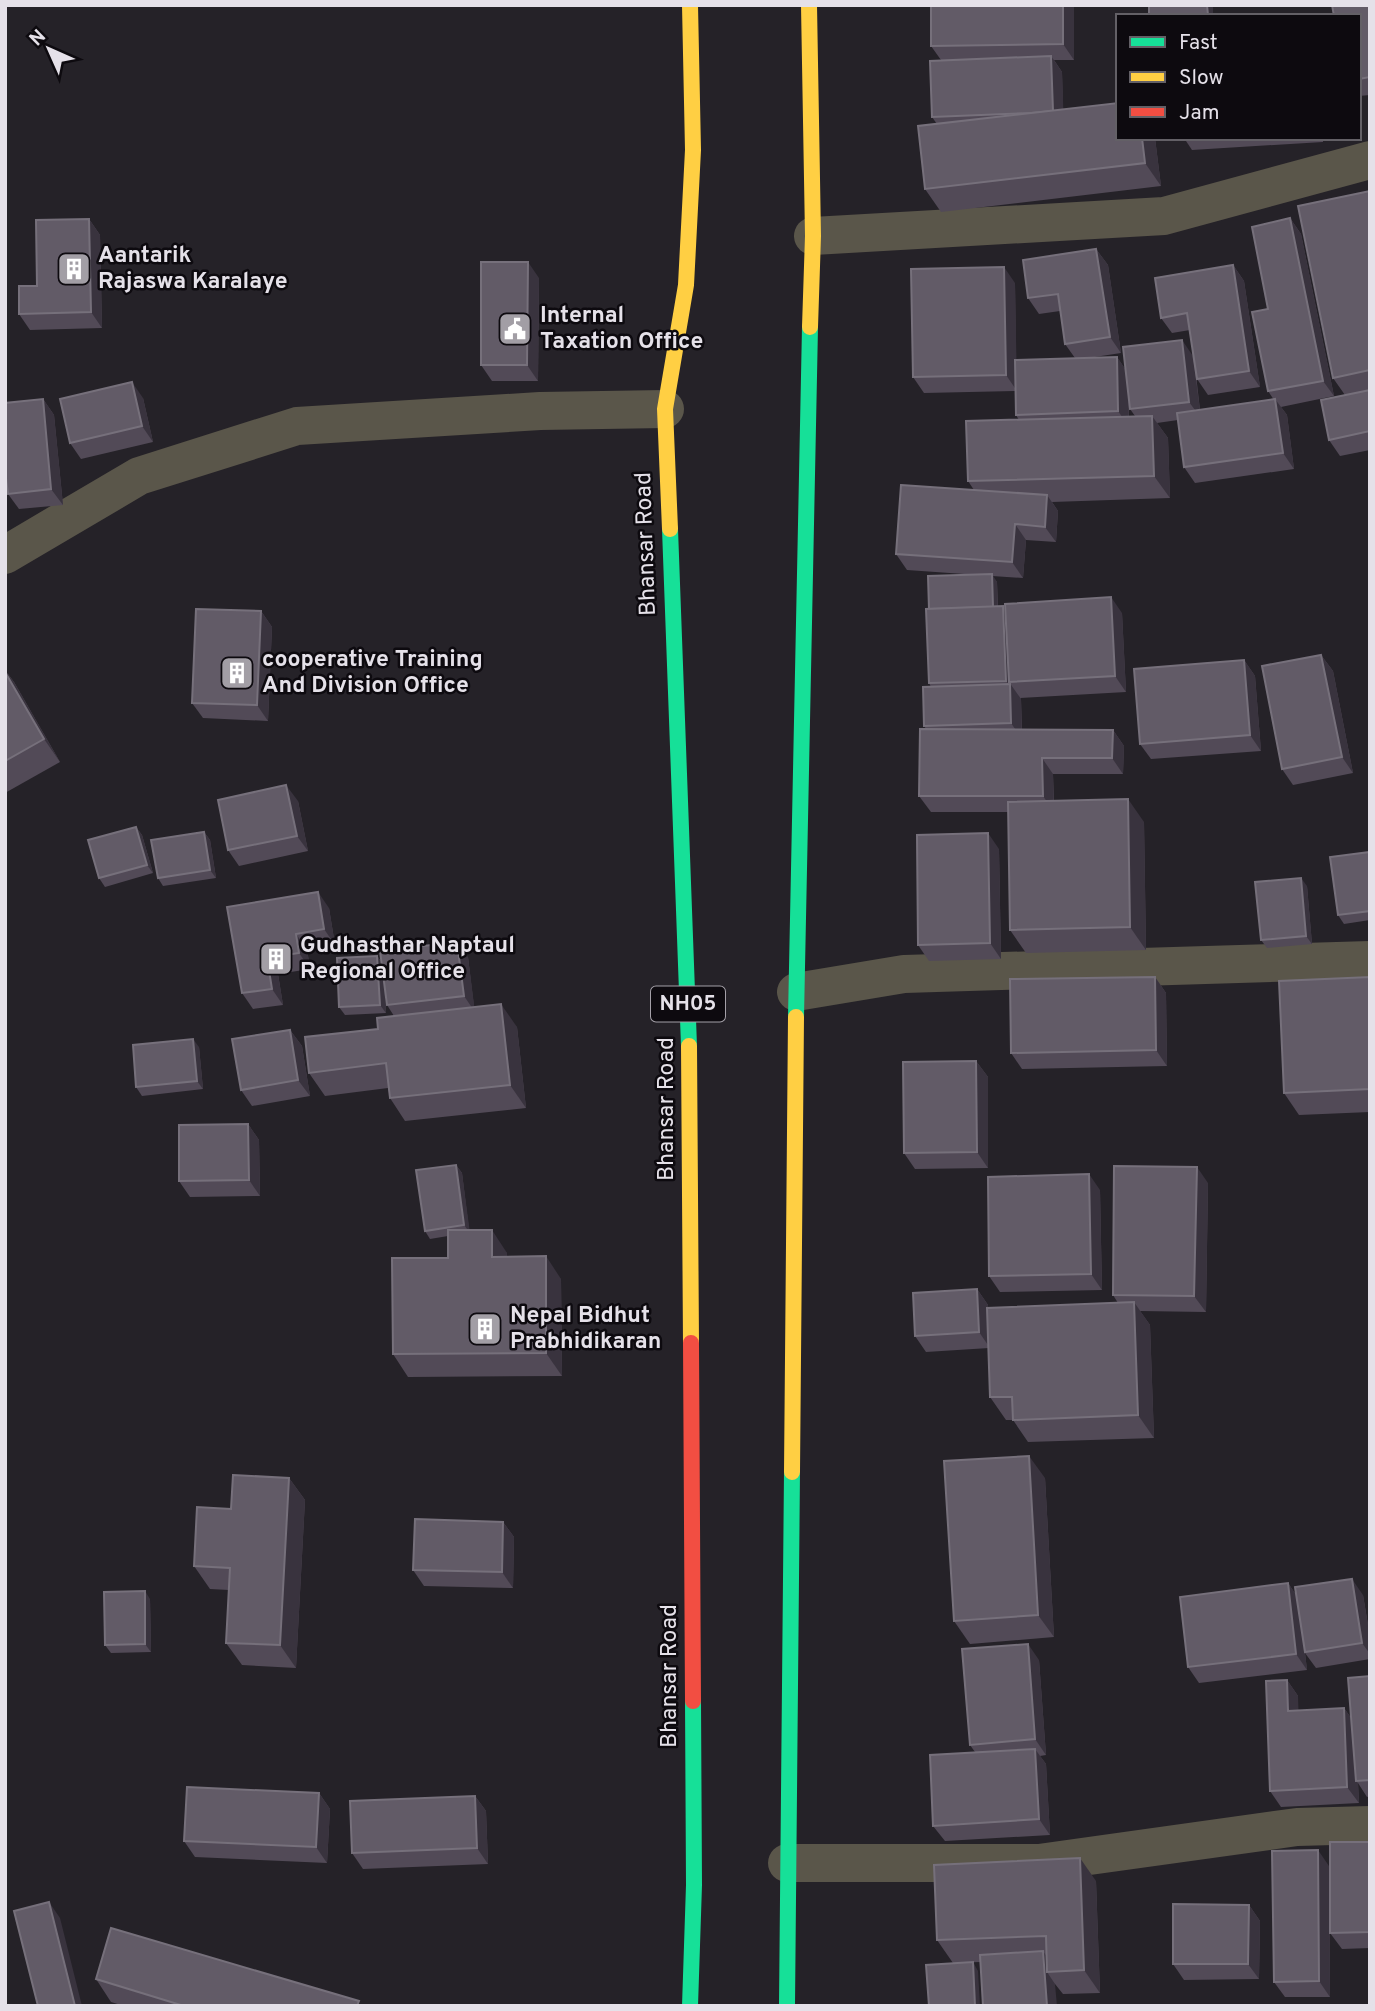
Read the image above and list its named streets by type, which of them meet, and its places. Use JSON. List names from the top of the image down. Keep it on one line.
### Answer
{"streets":{"highway":["Bhansar Road","NH05"]},"places":{"building":["Aantarik Rajaswa Karalaye","cooperative Training And Division Office","Gudhasthar Naptaul Regional Office","Nepal Bidhut Prabhidikaran"],"public building":["Internal Taxation Office"]},"legend":["Fast","Slow","Jam"],"north":"top left"}
